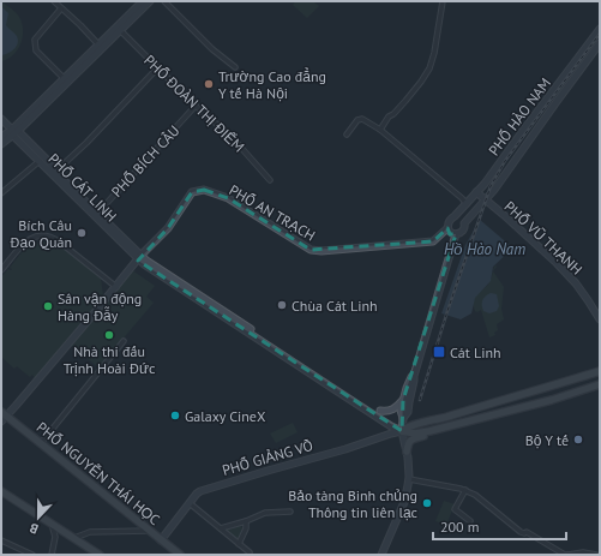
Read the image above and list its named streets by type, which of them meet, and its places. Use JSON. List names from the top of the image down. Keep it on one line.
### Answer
{"streets":{"main road":["PHỐ HÀO NAM","PHỐ CÁT LINH","PHỐ AN TRẠCH","PHỐ VŨ THẠNH","PHỐ GIẢNG VÕ","PHỐ NGUYỄN THÁI HỌC"],"street":["PHỐ ĐOÀN THỊ ĐIỂM","PHỐ BÍCH CÂU"]},"crossings":[["PHỐ ĐOÀN THỊ ĐIỂM","PHỐ BÍCH CÂU"],["PHỐ HÀO NAM","PHỐ CÁT LINH"],["PHỐ HÀO NAM","PHỐ AN TRẠCH"],["PHỐ HÀO NAM","PHỐ VŨ THẠNH"],["PHỐ HÀO NAM","PHỐ GIẢNG VÕ"],["PHỐ BÍCH CÂU","PHỐ CÁT LINH"],["PHỐ CÁT LINH","PHỐ AN TRẠCH"],["PHỐ CÁT LINH","PHỐ GIẢNG VÕ"],["PHỐ AN TRẠCH","PHỐ NGUYỄN THÁI HỌC"],["PHỐ GIẢNG VÕ","PHỐ NGUYỄN THÁI HỌC"]],"water":["Hồ Hào Nam"],"places":{"other":["Trường Cao đẳng Y tế Hà Nội","Bích Câu Đạo Quán","Chùa Cát Linh","Sân vận động Hàng Đẫy","Nhà thi đấu Trịnh Hoài Đức","Galaxy CineX","Bộ Y tế","Bảo tàng Binh chủng Thông tin liên lạc"],"transit":["Cát Linh"]},"scale_bar":"200 m","north":"bottom"}
